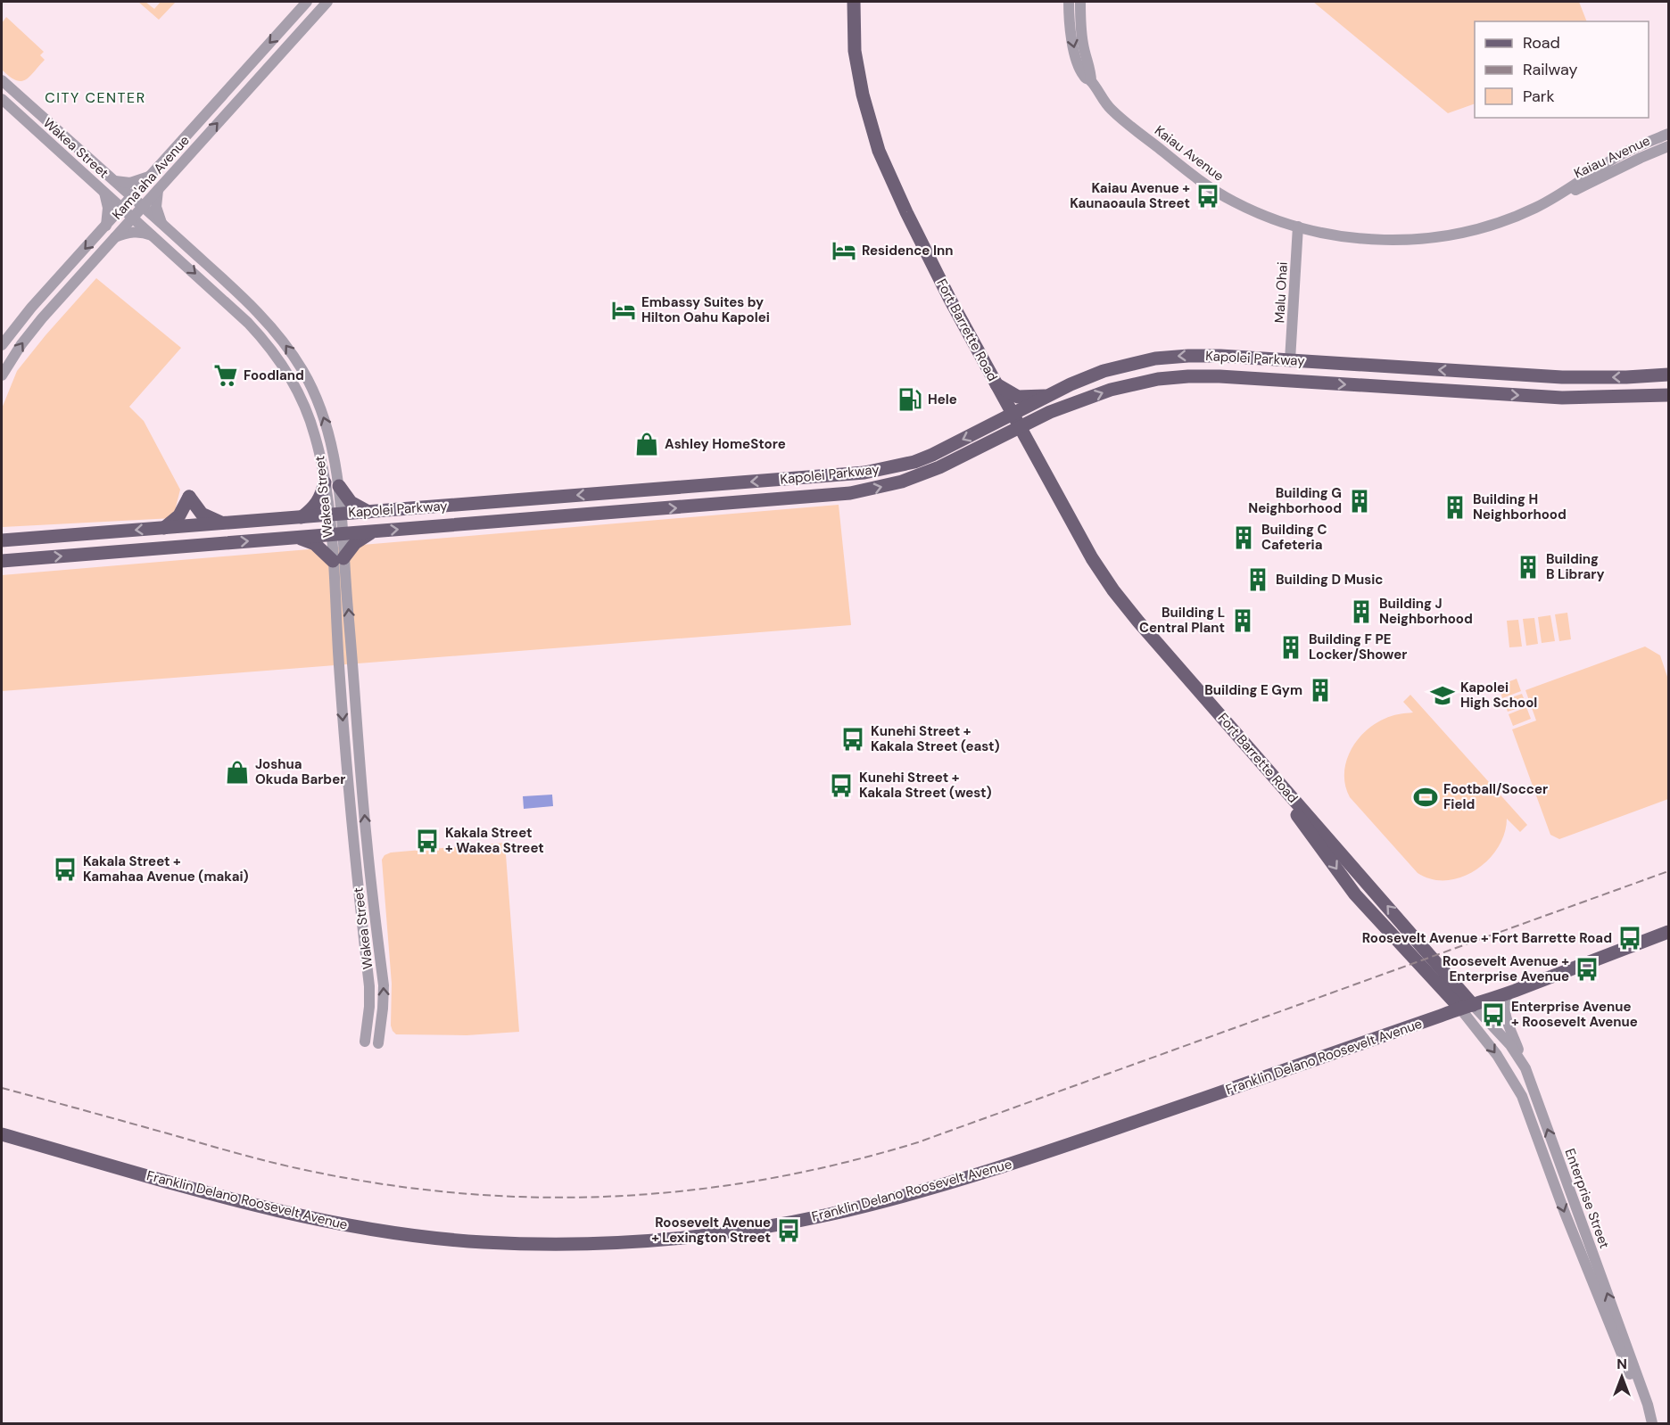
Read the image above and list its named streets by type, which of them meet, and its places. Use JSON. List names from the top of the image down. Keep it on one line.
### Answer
{"streets":{"main road":["Fort Barrette Road","Kapolei Parkway","Franklin Delano Roosevelt Avenue"],"street":["Wakea Street","Kaiau Avenue","Kama'aha Avenue","Malu Ohai","Enterprise Street"]},"crossings":[["Wakea Street","Kama'aha Avenue"],["Wakea Street","Kapolei Parkway"],["Kaiau Avenue","Malu Ohai"],["Malu Ohai","Kapolei Parkway"],["Fort Barrette Road","Kapolei Parkway"],["Fort Barrette Road","Franklin Delano Roosevelt Avenue"],["Fort Barrette Road","Enterprise Street"],["Franklin Delano Roosevelt Avenue","Enterprise Street"]],"districts":["CITY CENTER"],"places":{"bus stop":["Kaiau Avenue + Kaunaoaula Street","Kunehi Street + Kakala Street (east)","Kunehi Street + Kakala Street (west)","Kakala Street + Wakea Street","Kakala Street + Kamahaa Avenue (makai)","Roosevelt Avenue + Fort Barrette Road","Roosevelt Avenue + Enterprise Avenue","Enterprise Avenue + Roosevelt Avenue","Roosevelt Avenue + Lexington Street"],"hotel":["Residence Inn","Embassy Suites by Hilton Oahu Kapolei"],"supermarket":["Foodland"],"fuel station":["Hele"],"shop":["Ashley HomeStore","Joshua Okuda Barber"],"building":["Building G Neighborhood","Building H Neighborhood","Building C Cafeteria","Building B Library","Building D Music","Building J Neighborhood","Building L Central Plant","Building F PE Locker/Shower","Building E Gym"],"school or university":["Kapolei High School"],"sports":["Football/Soccer Field"]},"legend":["Road","Railway","Park"],"north":"top"}
